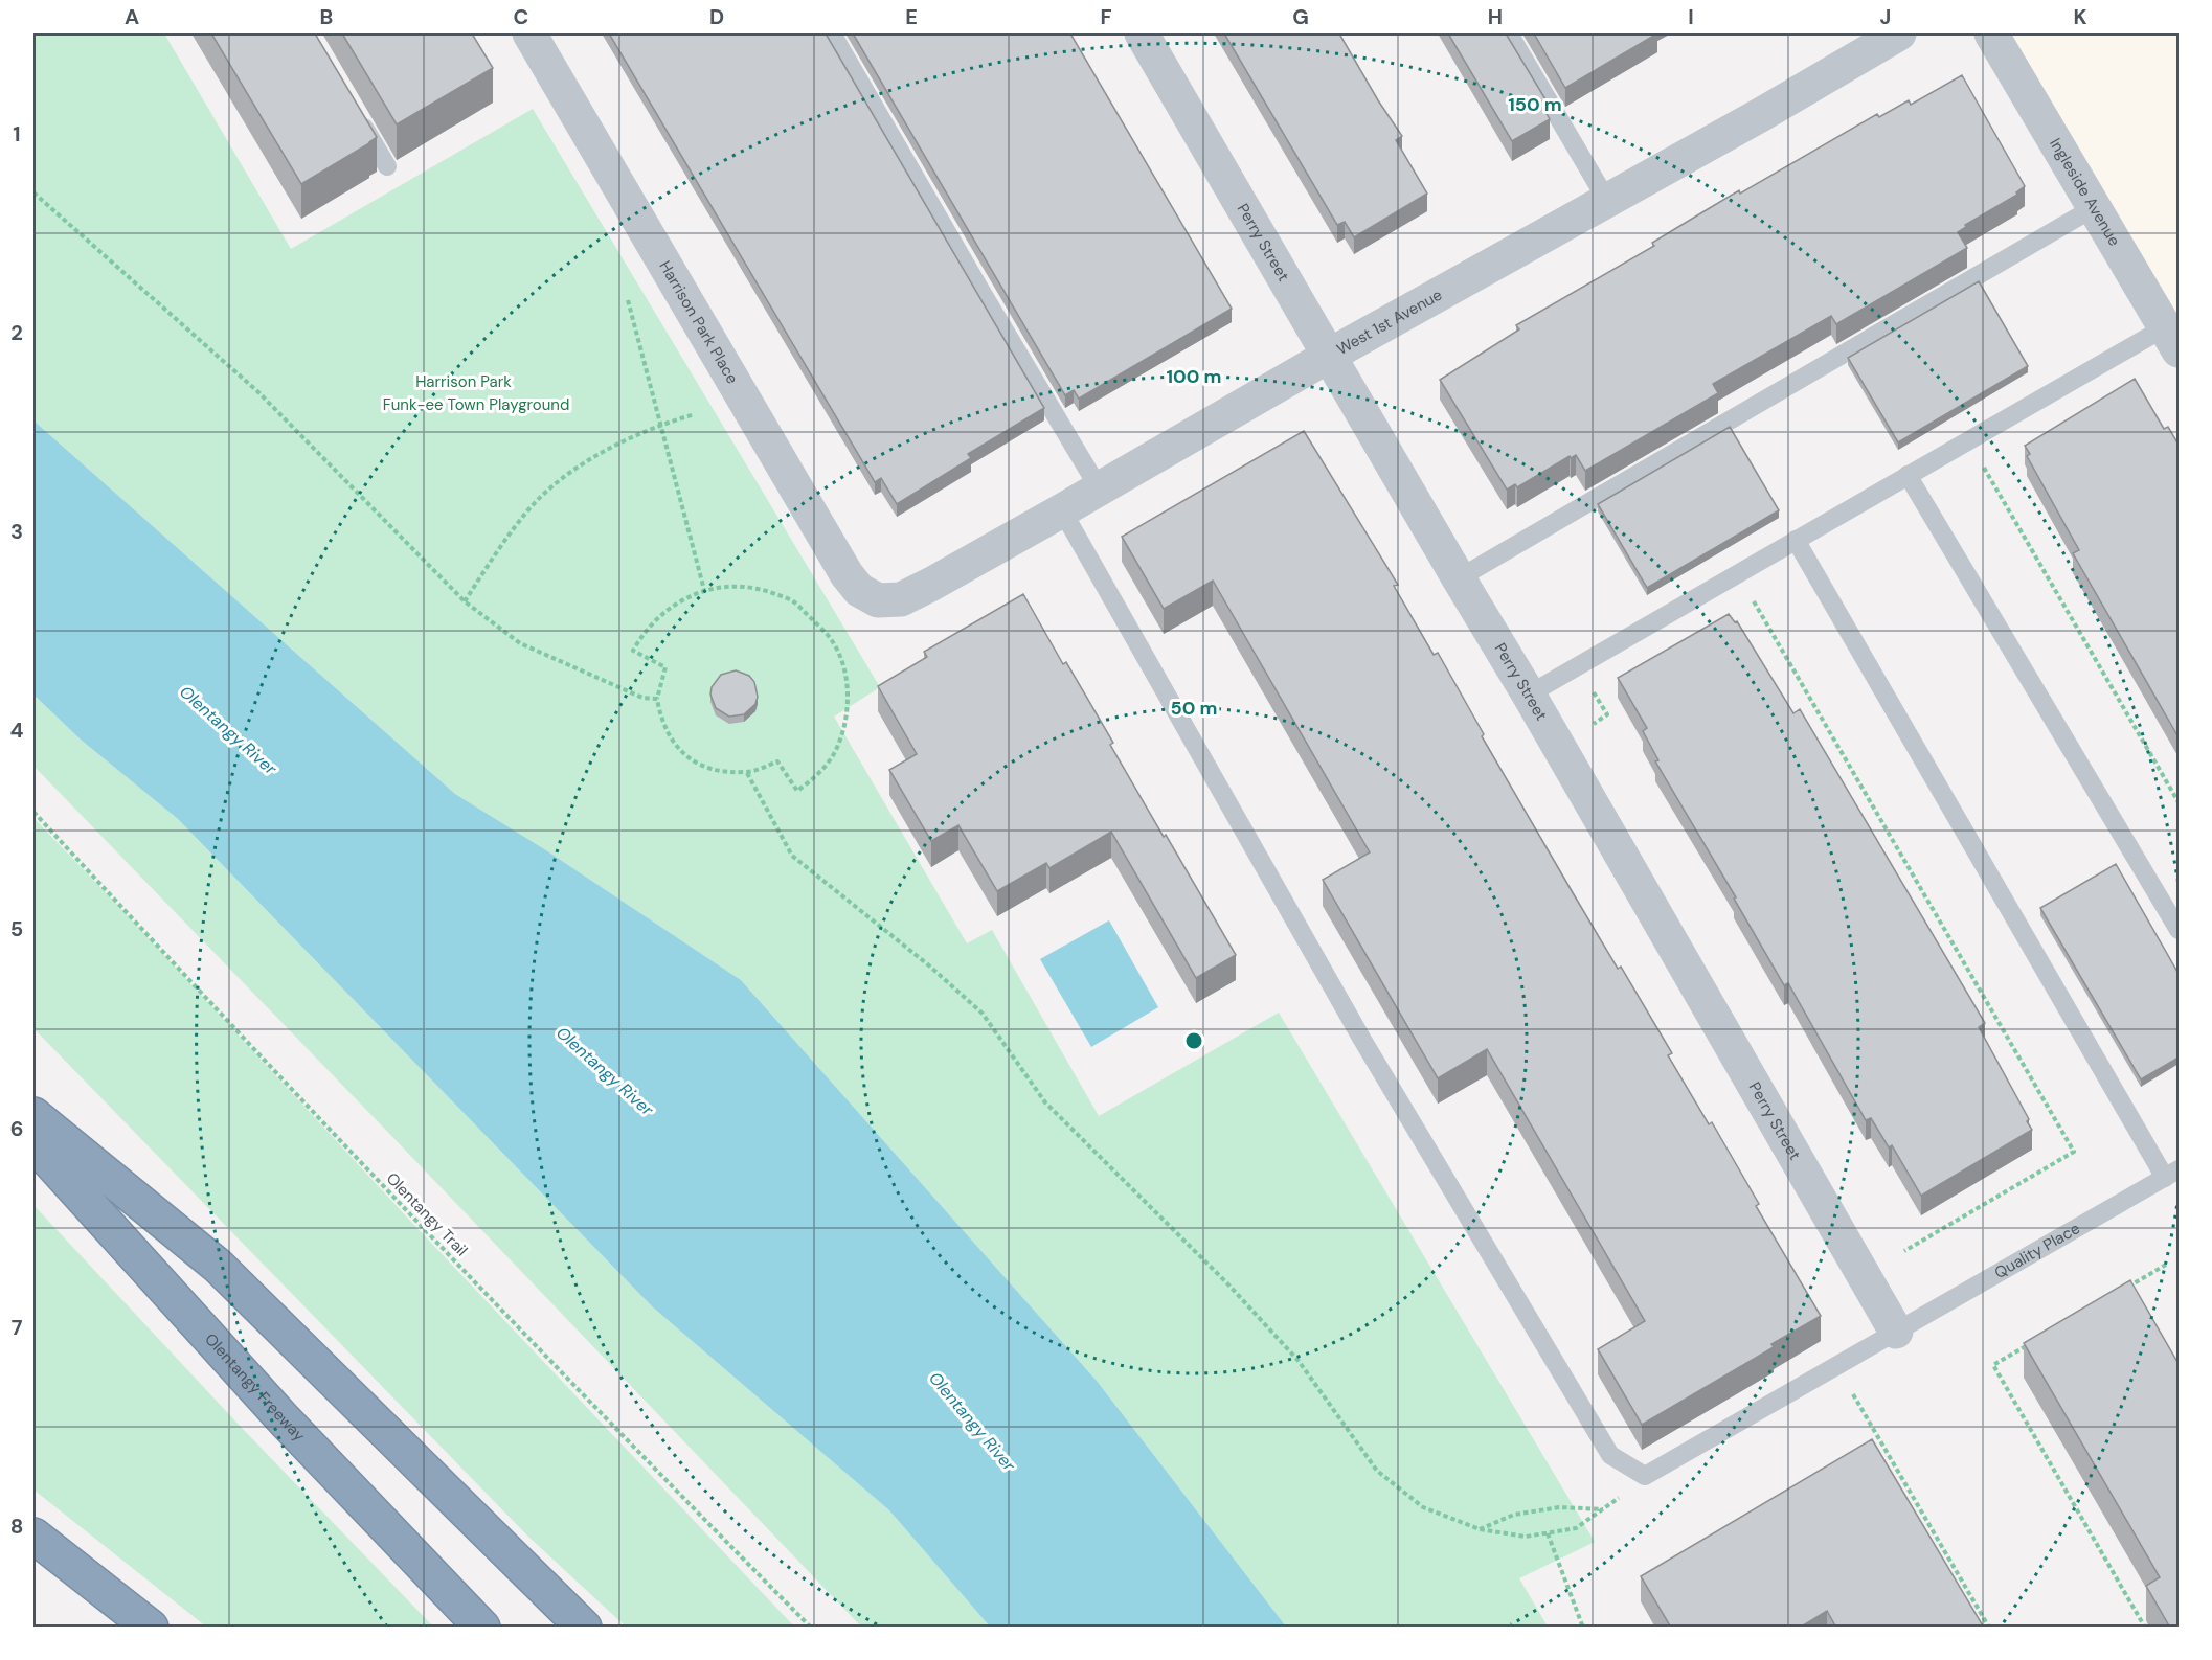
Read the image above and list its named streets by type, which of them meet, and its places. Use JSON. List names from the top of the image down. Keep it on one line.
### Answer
{"streets":{"highway":["Olentangy Freeway"],"street":["Ingleside Avenue","Perry Street","West 1st Avenue","Harrison Park Place"],"lane":["Quality Place"],"path":["Olentangy Trail"]},"crossings":[["Perry Street","West 1st Avenue"],["Perry Street","Quality Place"],["West 1st Avenue","Harrison Park Place"]],"water":["Olentangy River"],"parks":["Harrison Park","Funk-ee Town Playground"],"grid":{"columns":["A","B","C","D","E","F","G","H","I","J","K"],"rows":["1","2","3","4","5","6","7","8"]},"rings":["150 m","100 m","50 m"]}
